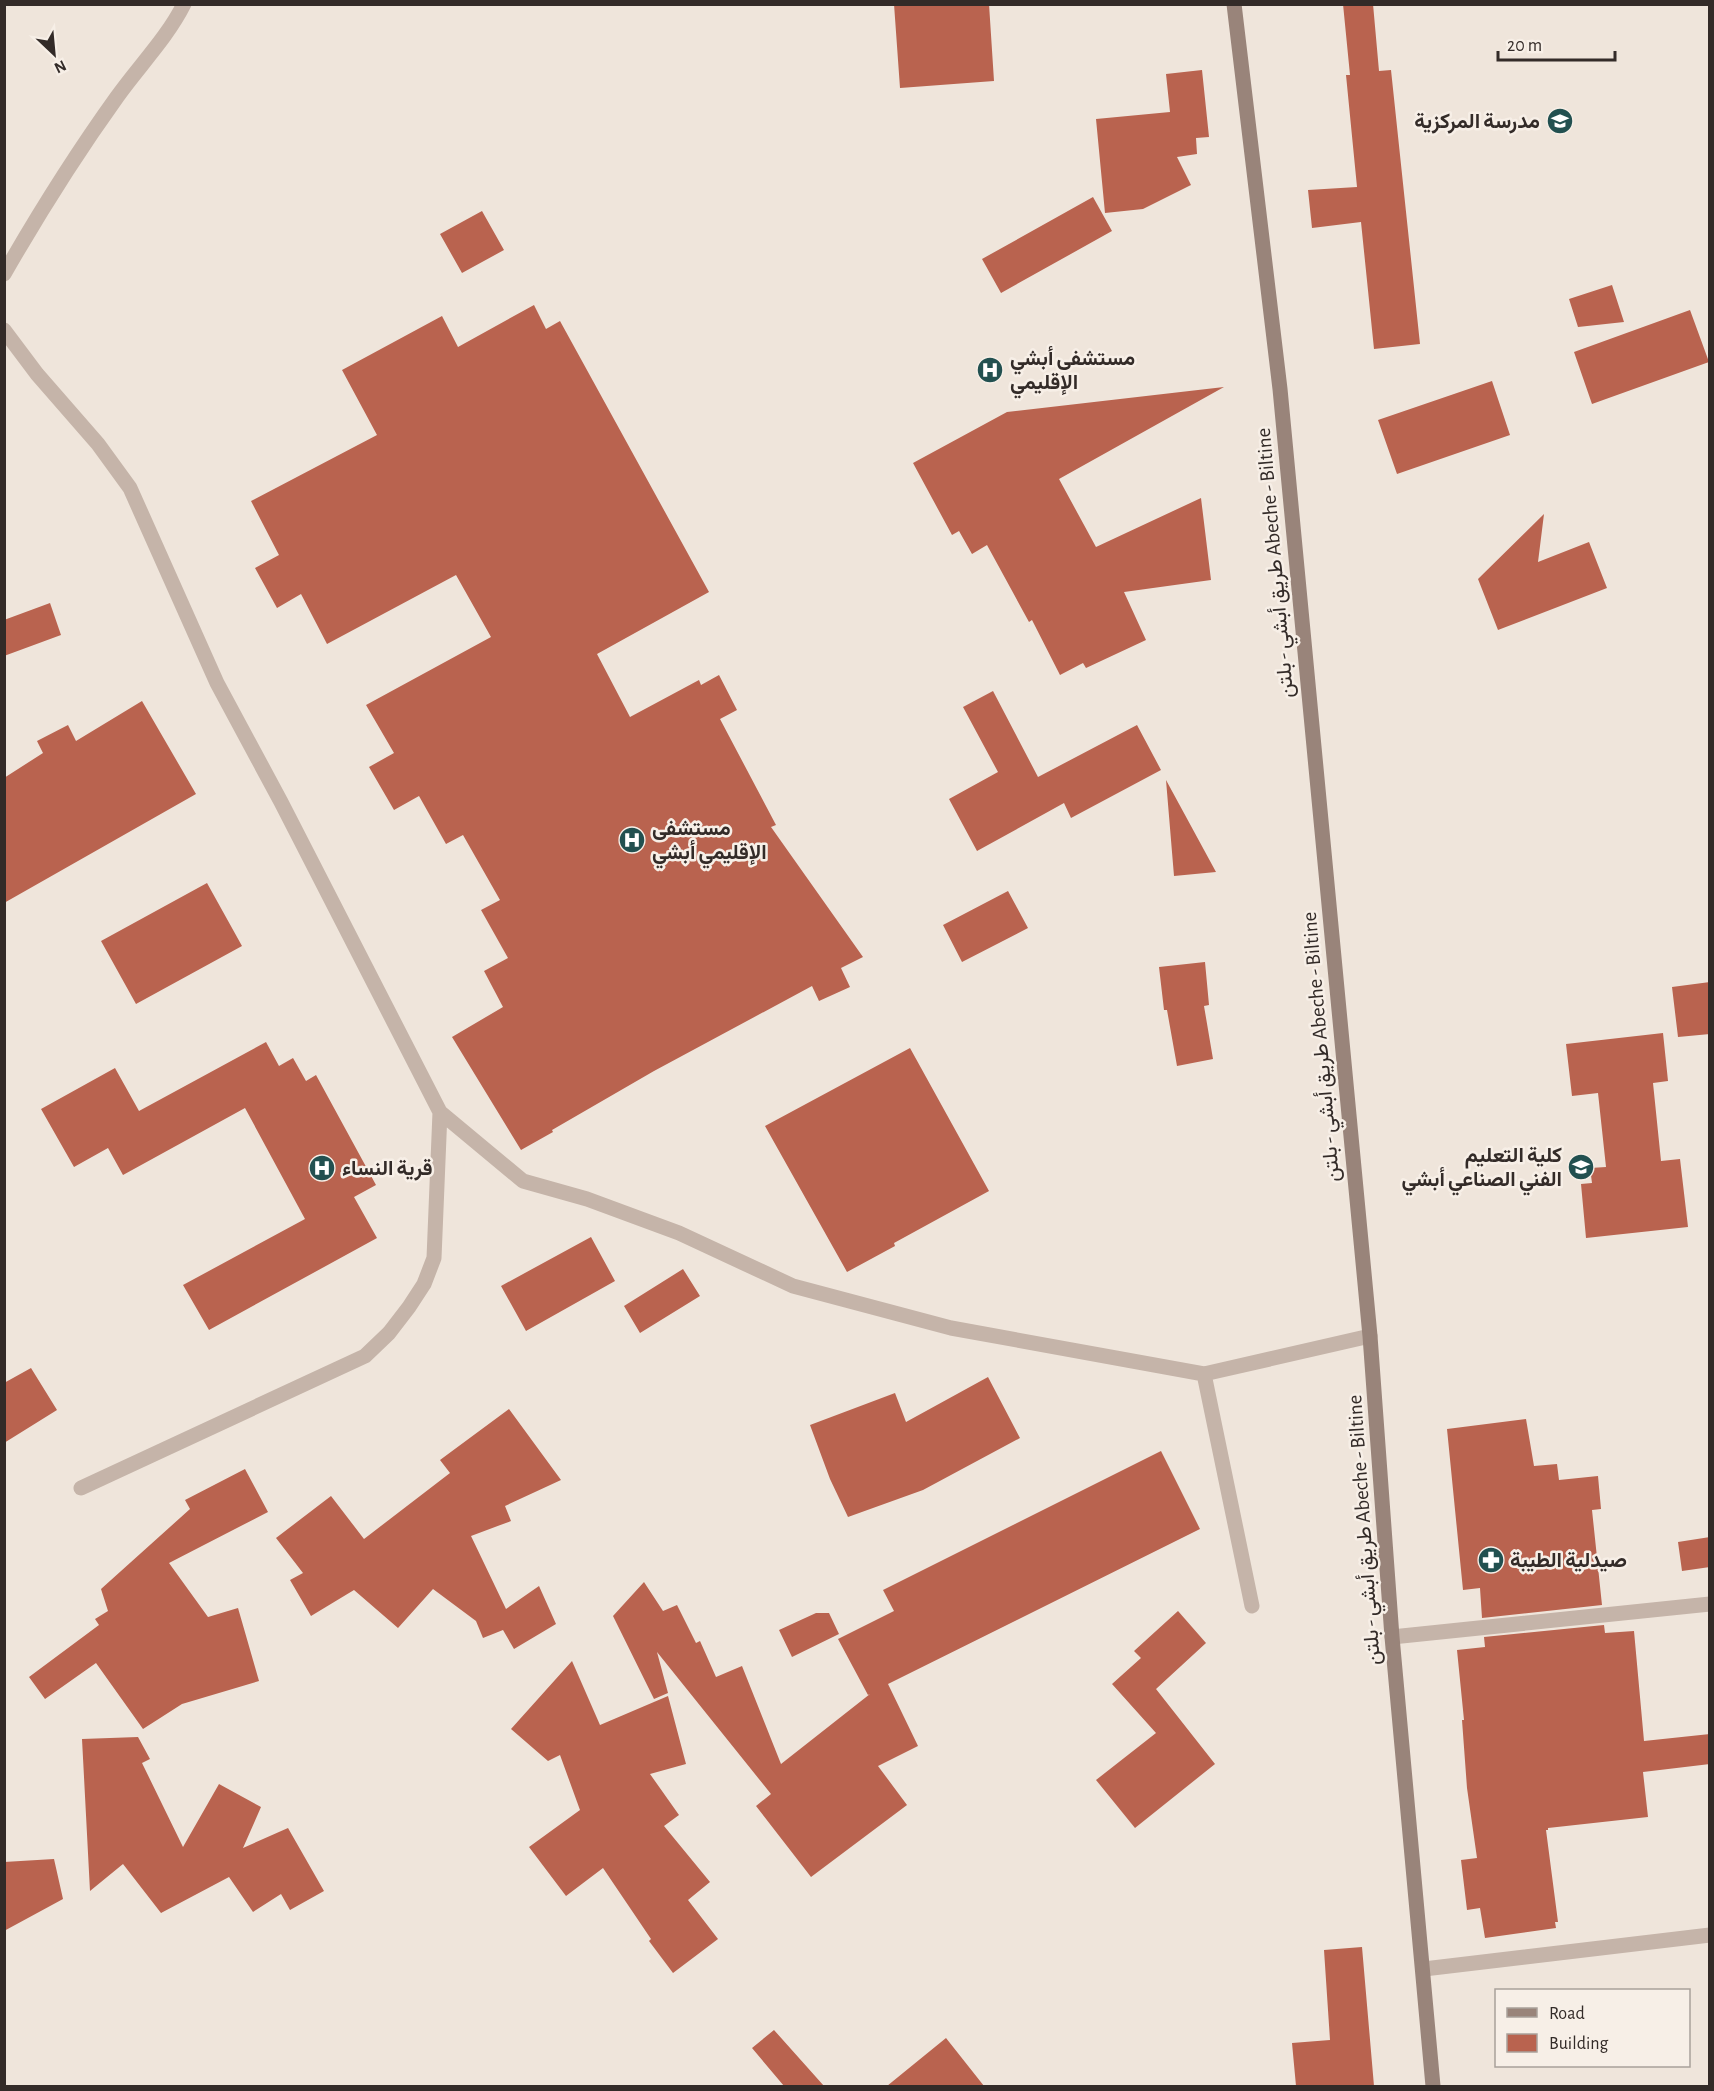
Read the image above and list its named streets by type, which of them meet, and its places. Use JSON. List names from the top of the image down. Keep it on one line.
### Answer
{"streets":{"main road":["طريق أبشي - بلتن Abeche - Biltine"]},"places":{"school or university":["مدرسة المركزية","كلية التعليم الفني الصناعي أبشي"],"hospital":["مستشفى أبشي الإقليمي","مستشفى الإقليمي أبشي","قرية النساء"],"pharmacy":["صيدلية الطيبة"]},"legend":["Road","Building"],"scale_bar":"20 m","north":"bottom right"}
